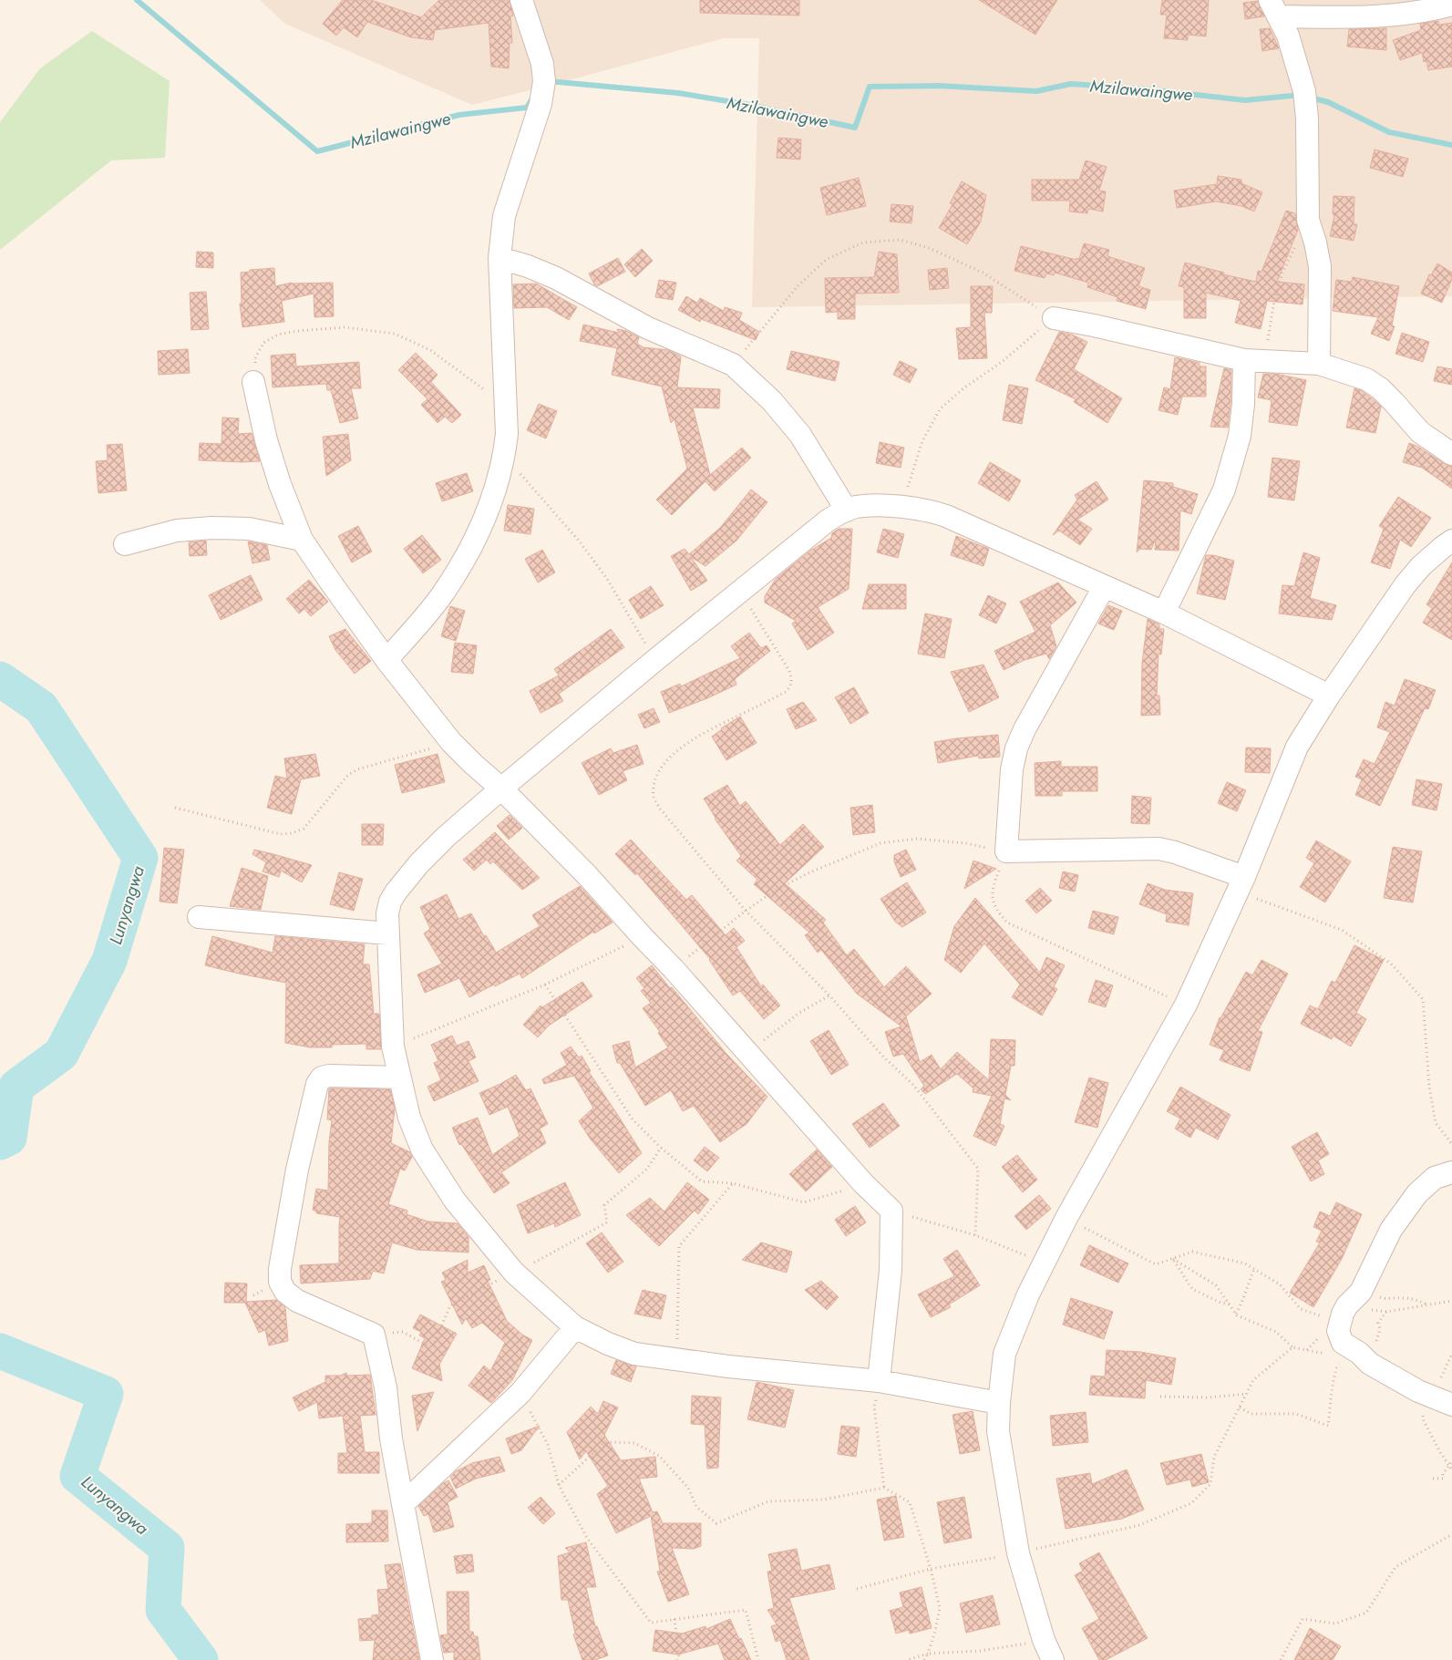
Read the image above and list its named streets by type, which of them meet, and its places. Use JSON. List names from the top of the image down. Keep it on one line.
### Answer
{"water":["Mzilawaingwe","Lunyangwa"]}
